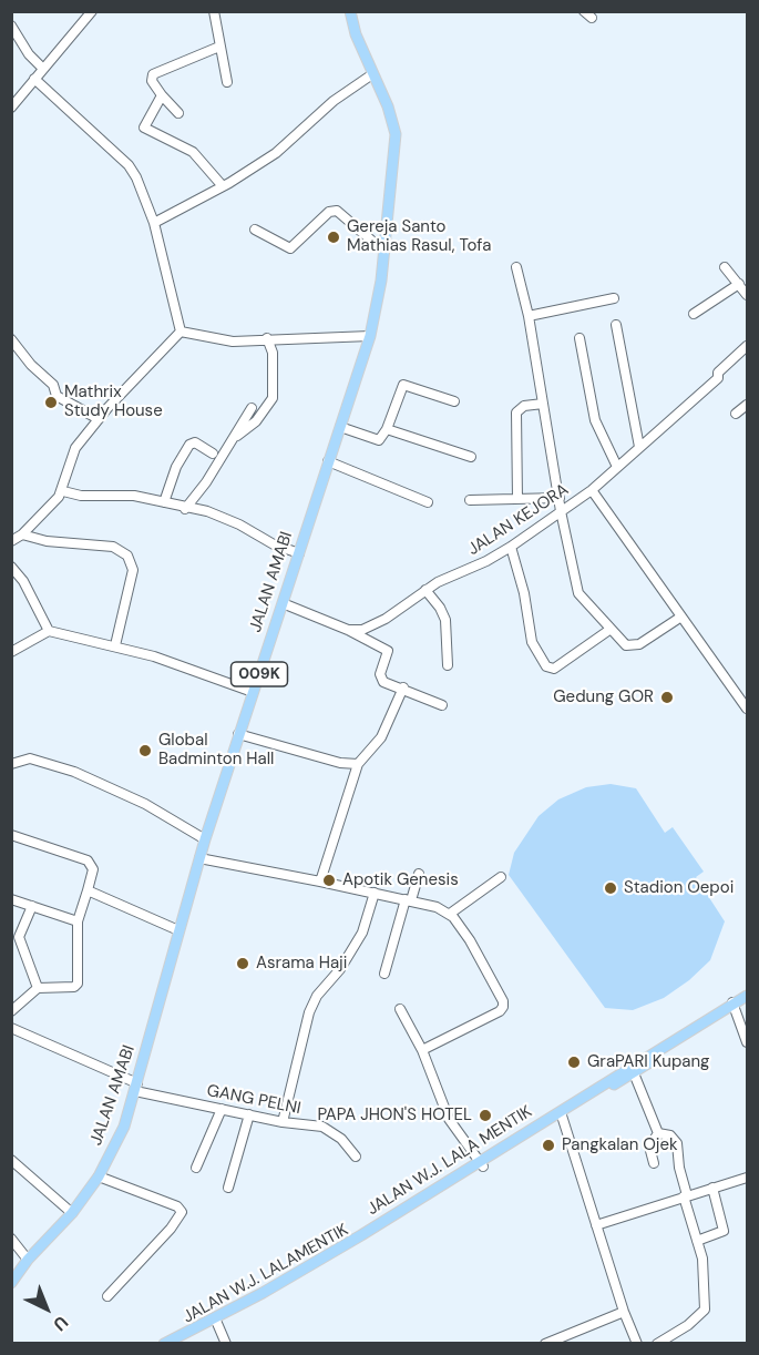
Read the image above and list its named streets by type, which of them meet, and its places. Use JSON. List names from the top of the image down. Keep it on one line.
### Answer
{"streets":{"main road":["JALAN AMABI","009K","JALAN W.J. LALA MENTIK","JALAN W.J. LALAMENTIK"],"street":["JALAN KEJORA","GANG PELNI"]},"crossings":[["JALAN AMABI","GANG PELNI"],["JALAN W.J. LALA MENTIK","JALAN W.J. LALAMENTIK"]],"places":["Gereja Santo Mathias Rasul, Tofa","Mathrix Study House","Gedung GOR","Global Badminton Hall","Apotik Genesis","Stadion Oepoi","Asrama Haji","GraPARI Kupang","PAPA JHON'S HOTEL","Pangkalan Ojek"],"north":"bottom right"}
